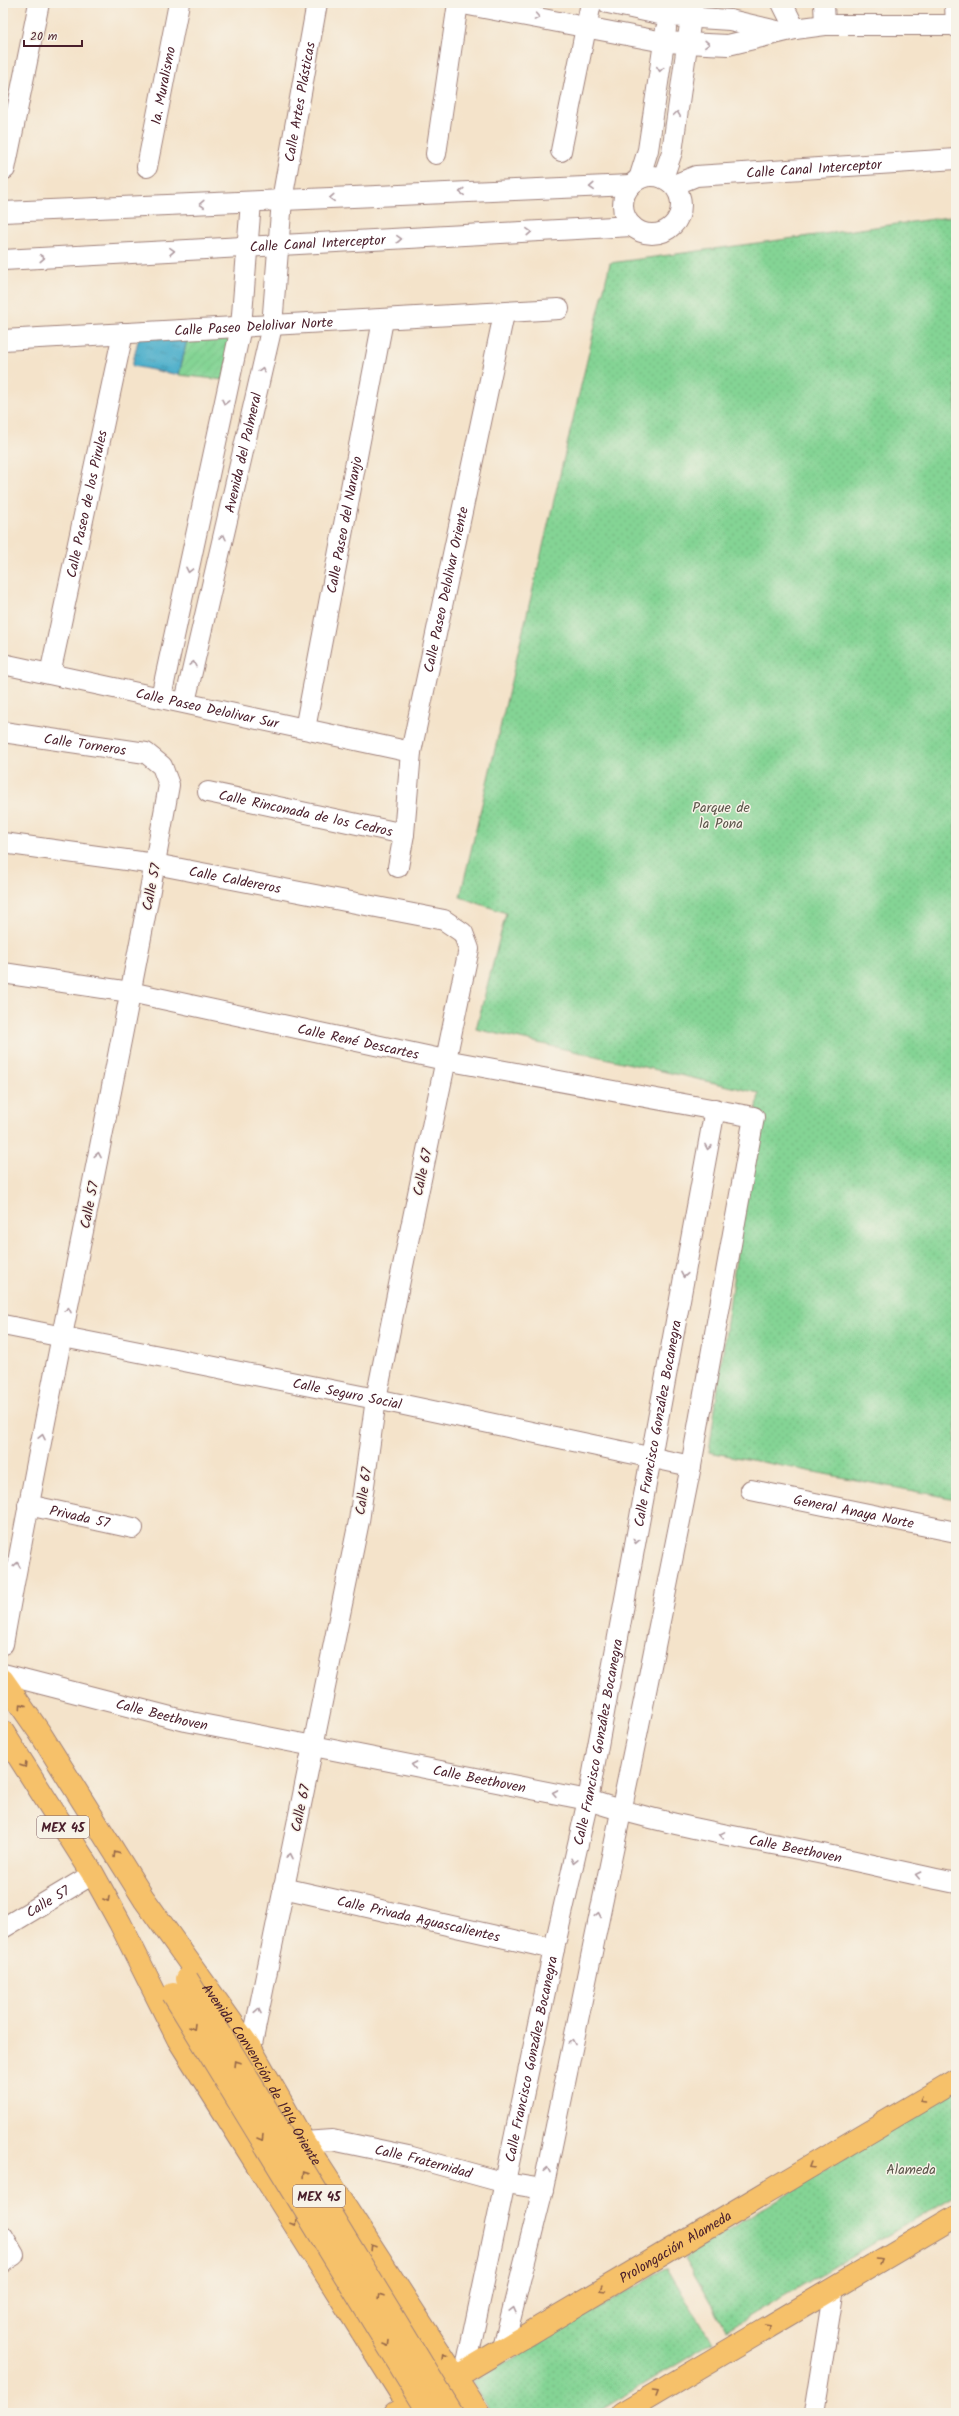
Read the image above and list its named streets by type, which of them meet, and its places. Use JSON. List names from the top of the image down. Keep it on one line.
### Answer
{"streets":{"main road":["MEX 45","Avenida Convención de 1914 Oriente","Prolongación Alameda"],"street":["1a. Muralismo","Calle Artes Plásticas","Calle Canal Interceptor","Calle Paseo Delolivar Norte","Avenida del Palmeral","Calle Paseo de los Pirules","Calle Paseo del Naranjo","Calle Paseo Delolivar Oriente","Calle Paseo Delolivar Sur","Calle Torneros","Calle Rinconada de los Cedros","Calle Caldereros","Calle 57","Calle René Descartes","Calle 67","Calle Seguro Social","Calle Francisco González Bocanegra","General Anaya Norte","Privada 57","Calle Beethoven","Calle Privada Aguascalientes","Calle Fraternidad"]},"crossings":[["Calle Artes Plásticas","Avenida del Palmeral"],["Calle Canal Interceptor","Avenida del Palmeral"],["Calle Paseo Delolivar Norte","Avenida del Palmeral"],["Calle Paseo Delolivar Norte","Calle Paseo de los Pirules"],["Calle Paseo Delolivar Norte","Calle Paseo del Naranjo"],["Calle Paseo Delolivar Norte","Calle Paseo Delolivar Oriente"],["Avenida del Palmeral","Calle Paseo Delolivar Sur"],["Calle Paseo de los Pirules","Calle Paseo Delolivar Sur"],["Calle Paseo del Naranjo","Calle Paseo Delolivar Sur"],["Calle Paseo Delolivar Oriente","Calle Paseo Delolivar Sur"],["Calle Paseo Delolivar Oriente","Calle Rinconada de los Cedros"],["Calle Torneros","Calle 57"],["Calle Caldereros","Calle 57"],["Calle Caldereros","Calle 67"],["Calle 57","Calle René Descartes"],["Calle 57","Calle Seguro Social"],["Calle 57","Privada 57"],["Calle 57","Avenida Convención de 1914 Oriente"],["Calle René Descartes","Calle 67"],["Calle René Descartes","Calle Seguro Social"],["Calle René Descartes","Calle Francisco González Bocanegra"],["Calle 67","Calle Seguro Social"],["Calle 67","Calle Beethoven"],["Calle 67","Calle Privada Aguascalientes"],["Calle 67","Avenida Convención de 1914 Oriente"],["Calle Seguro Social","Calle Francisco González Bocanegra"],["Calle Francisco González Bocanegra","Calle Beethoven"],["Calle Francisco González Bocanegra","Calle Privada Aguascalientes"],["Calle Francisco González Bocanegra","Avenida Convención de 1914 Oriente"],["Calle Francisco González Bocanegra","Calle Fraternidad"],["Calle Francisco González Bocanegra","Prolongación Alameda"],["Avenida Convención de 1914 Oriente","Calle Fraternidad"],["Avenida Convención de 1914 Oriente","Prolongación Alameda"]],"one_way":["Calle 57","Calle Beethoven"],"parks":["Parque de la Pona","Alameda"],"scale_bar":"20 m"}
